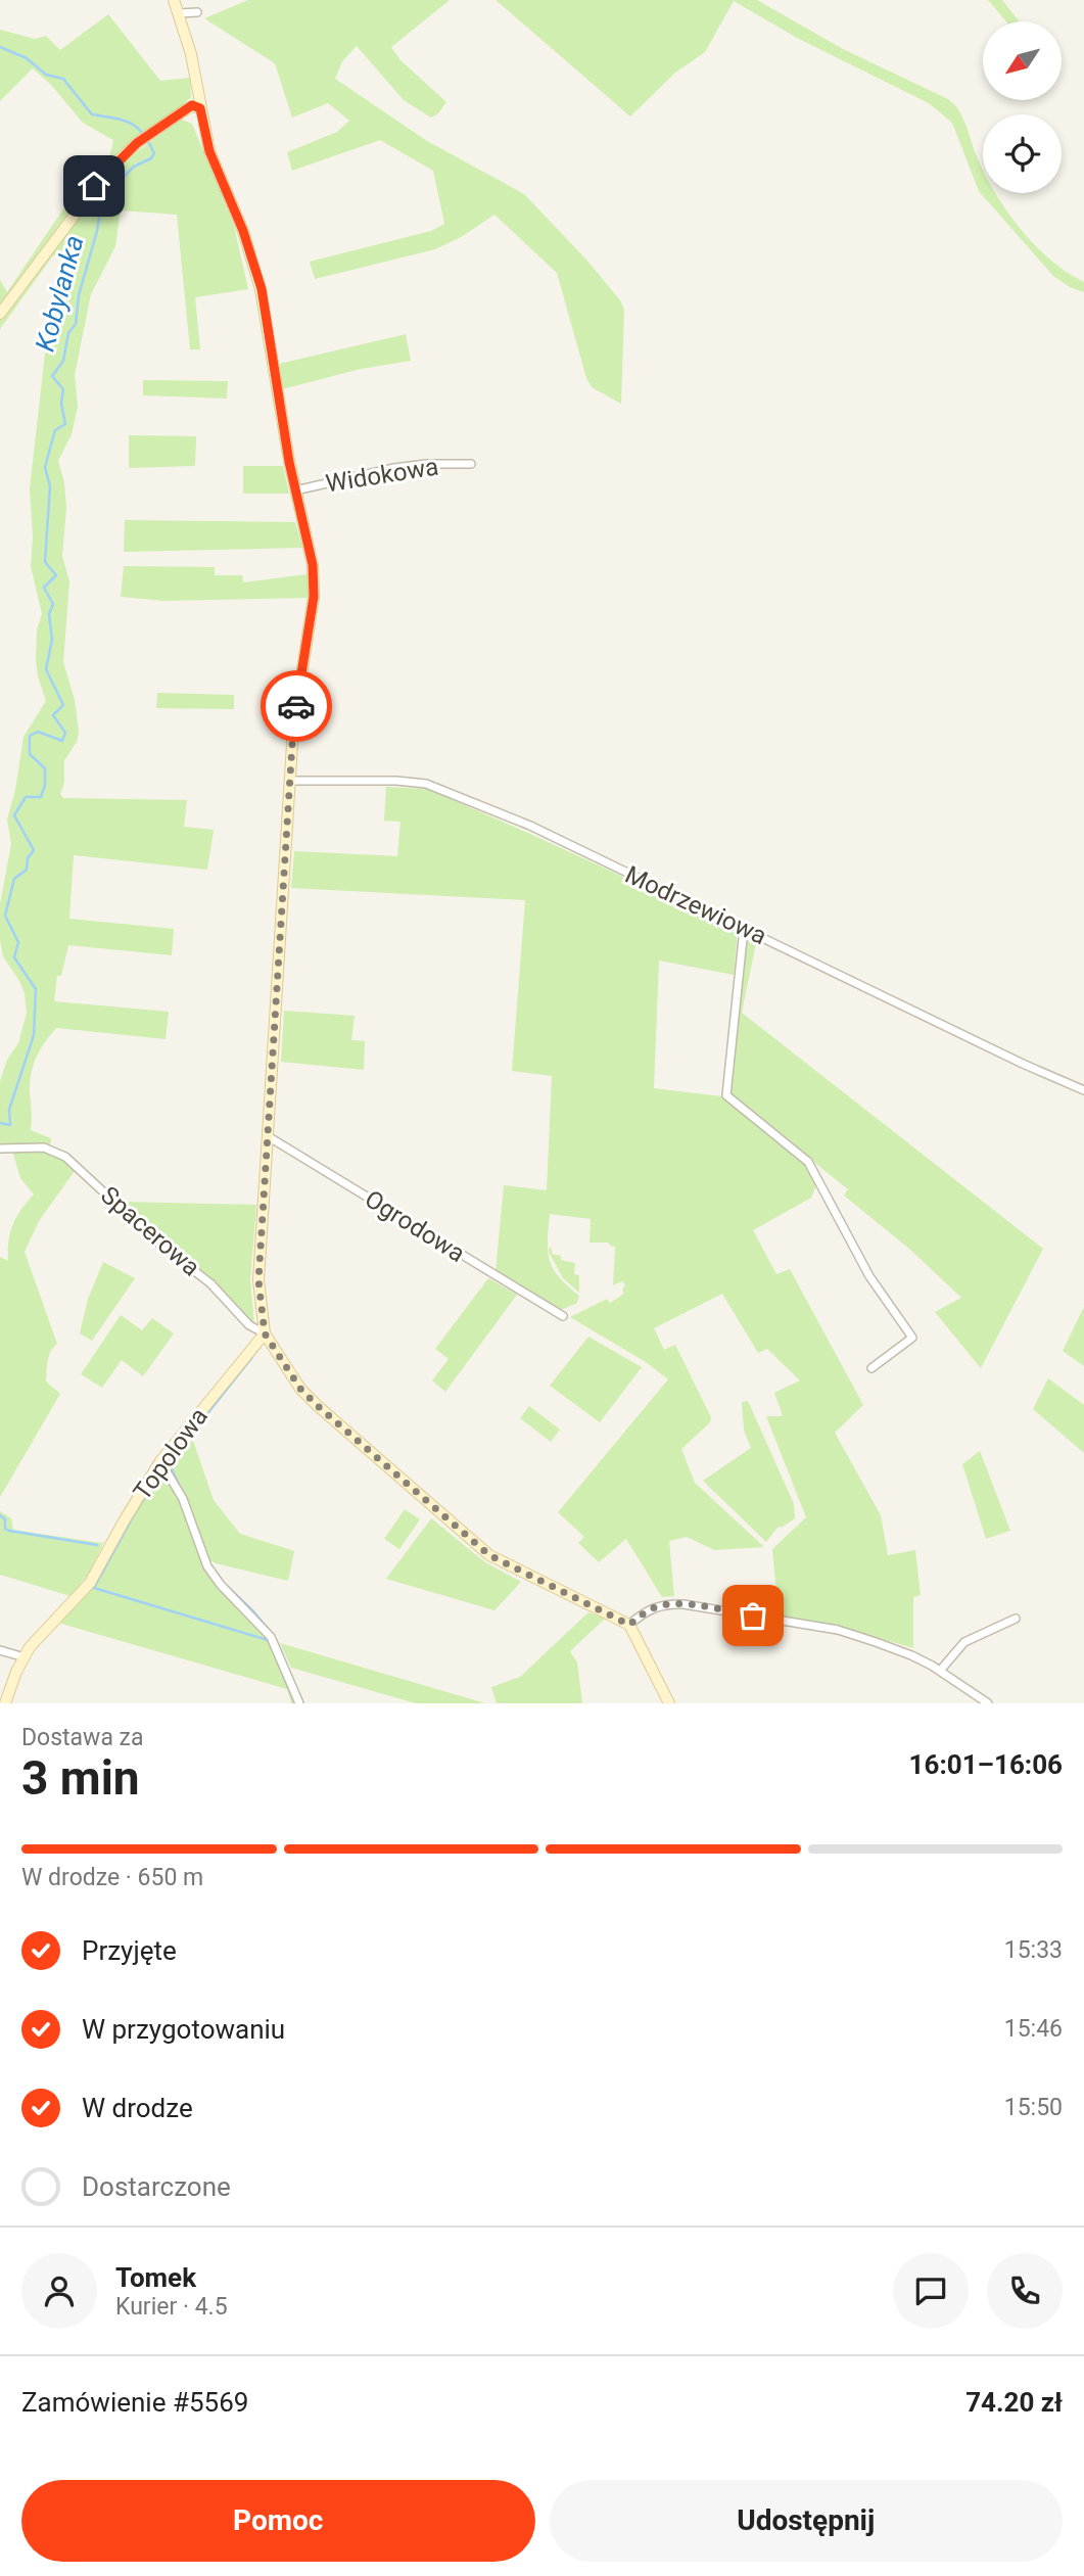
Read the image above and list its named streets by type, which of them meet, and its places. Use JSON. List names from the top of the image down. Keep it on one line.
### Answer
{"streets":{"street":["Widokowa","Modrzewiowa","Ogrodowa","Spacerowa","Topolowa"]},"crossings":[["Spacerowa","Topolowa"]],"water":["Kobylanka"],"north":"bottom left","page":{"heading":["3 min","Dostawa za","16:01–16:06"],"panel":["Tomek","Kurier · 4.5","Zamówienie #5569","74.20 zł"],"bar":"W drodze · 650 m","list":[["Przyjęte","15:33"],["W przygotowaniu","15:46"],["W drodze","15:50"],"Dostarczone"],"buttons":["Pomoc","Udostępnij"]}}
